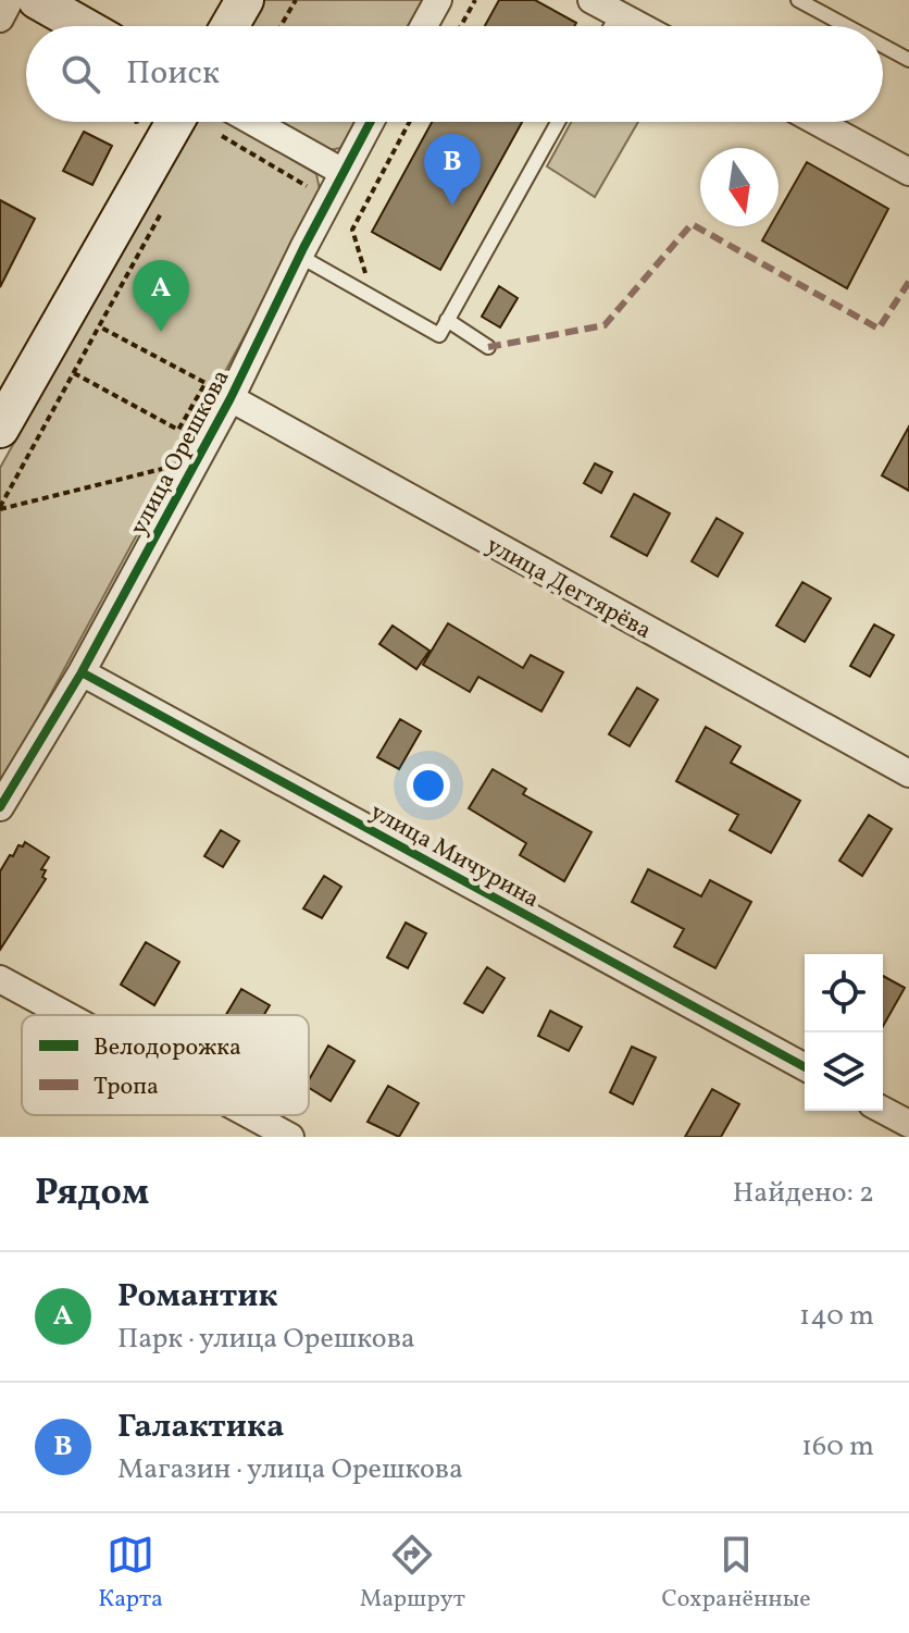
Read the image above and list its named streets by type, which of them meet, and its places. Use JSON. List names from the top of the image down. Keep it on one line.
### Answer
{"streets":{"street":["улица Орешкова","улица Дегтярёва","улица Мичурина"]},"crossings":[["улица Орешкова","улица Дегтярёва"],["улица Орешкова","улица Мичурина"]],"legend":["Велодорожка","Тропа"],"north":"bottom","page":{"search":"Поиск","pins":["B","A"],"heading":["Рядом","Найдено: 2"],"list":[{"mark":"A","name":"Романтик","note":"Парк · улица Орешкова","value":"140 m"},{"mark":"B","name":"Галактика","note":"Магазин · улица Орешкова","value":"160 m"}],"nav":["Карта","Маршрут","Сохранённые"]}}
